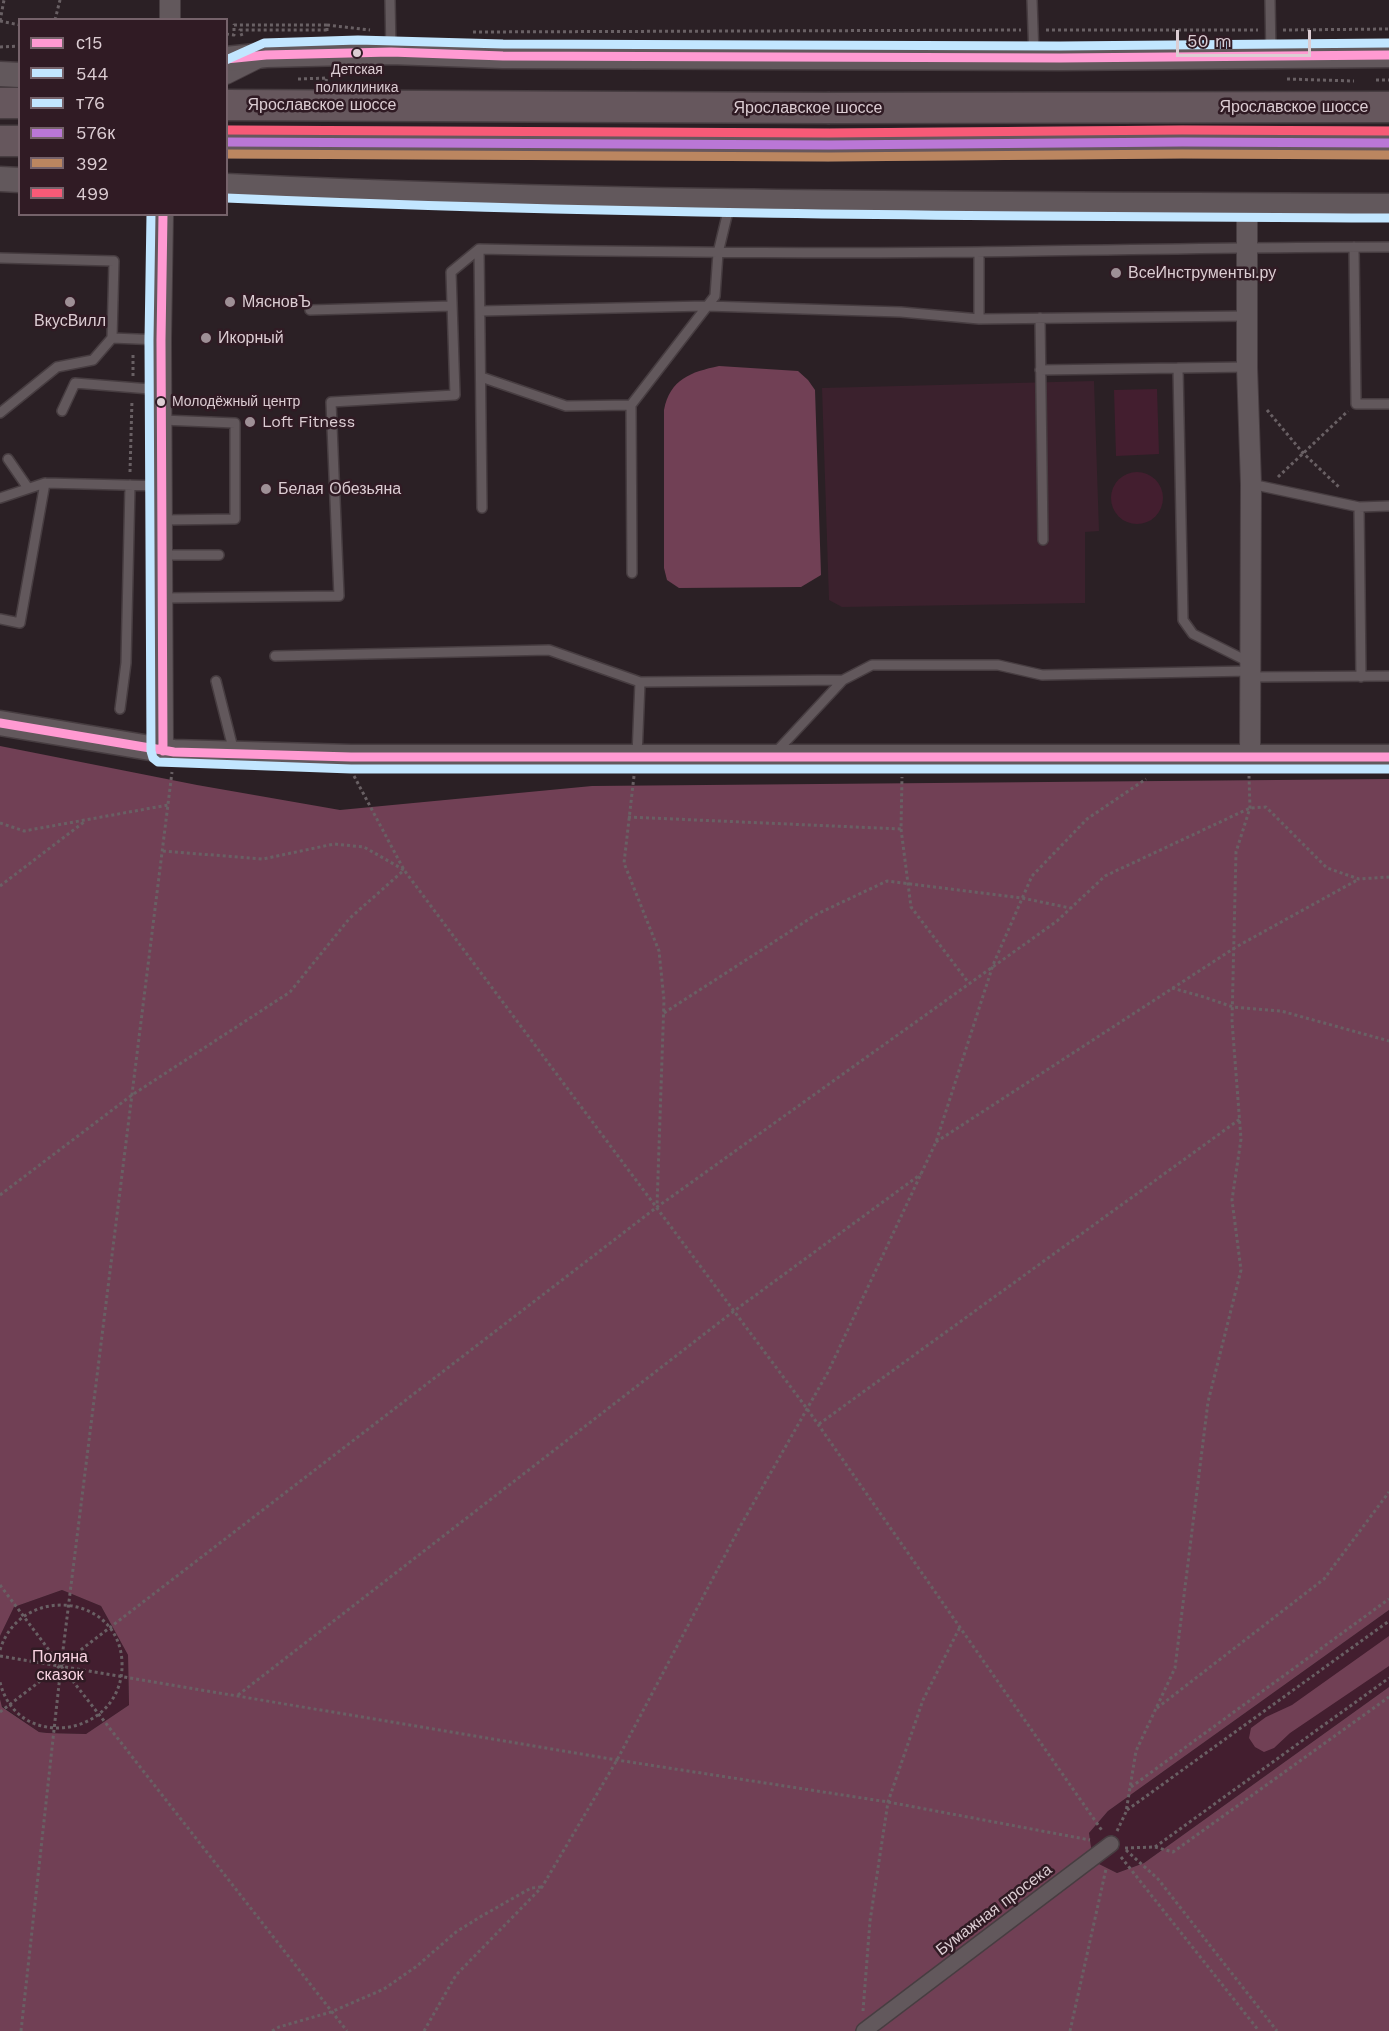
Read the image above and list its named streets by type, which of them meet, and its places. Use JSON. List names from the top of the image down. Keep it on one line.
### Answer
{"streets":{"main road":["Ярославское шоссе"],"street":["Бумажная просека"]},"parks":["Поляна сказок"],"places":["Детская поликлиника","ВсеИнструменты.ру","ВкусВилл","МясновЪ","Икорный","Молодёжный центр","Loft Fitness","Белая Обезьяна"],"lines":["transit line т76","transit line с15","transit line 499","transit line 576к","transit line 392","transit line 544"],"legend":["с15","544","т76","576к","392","499"],"scale_bar":"50 m"}
